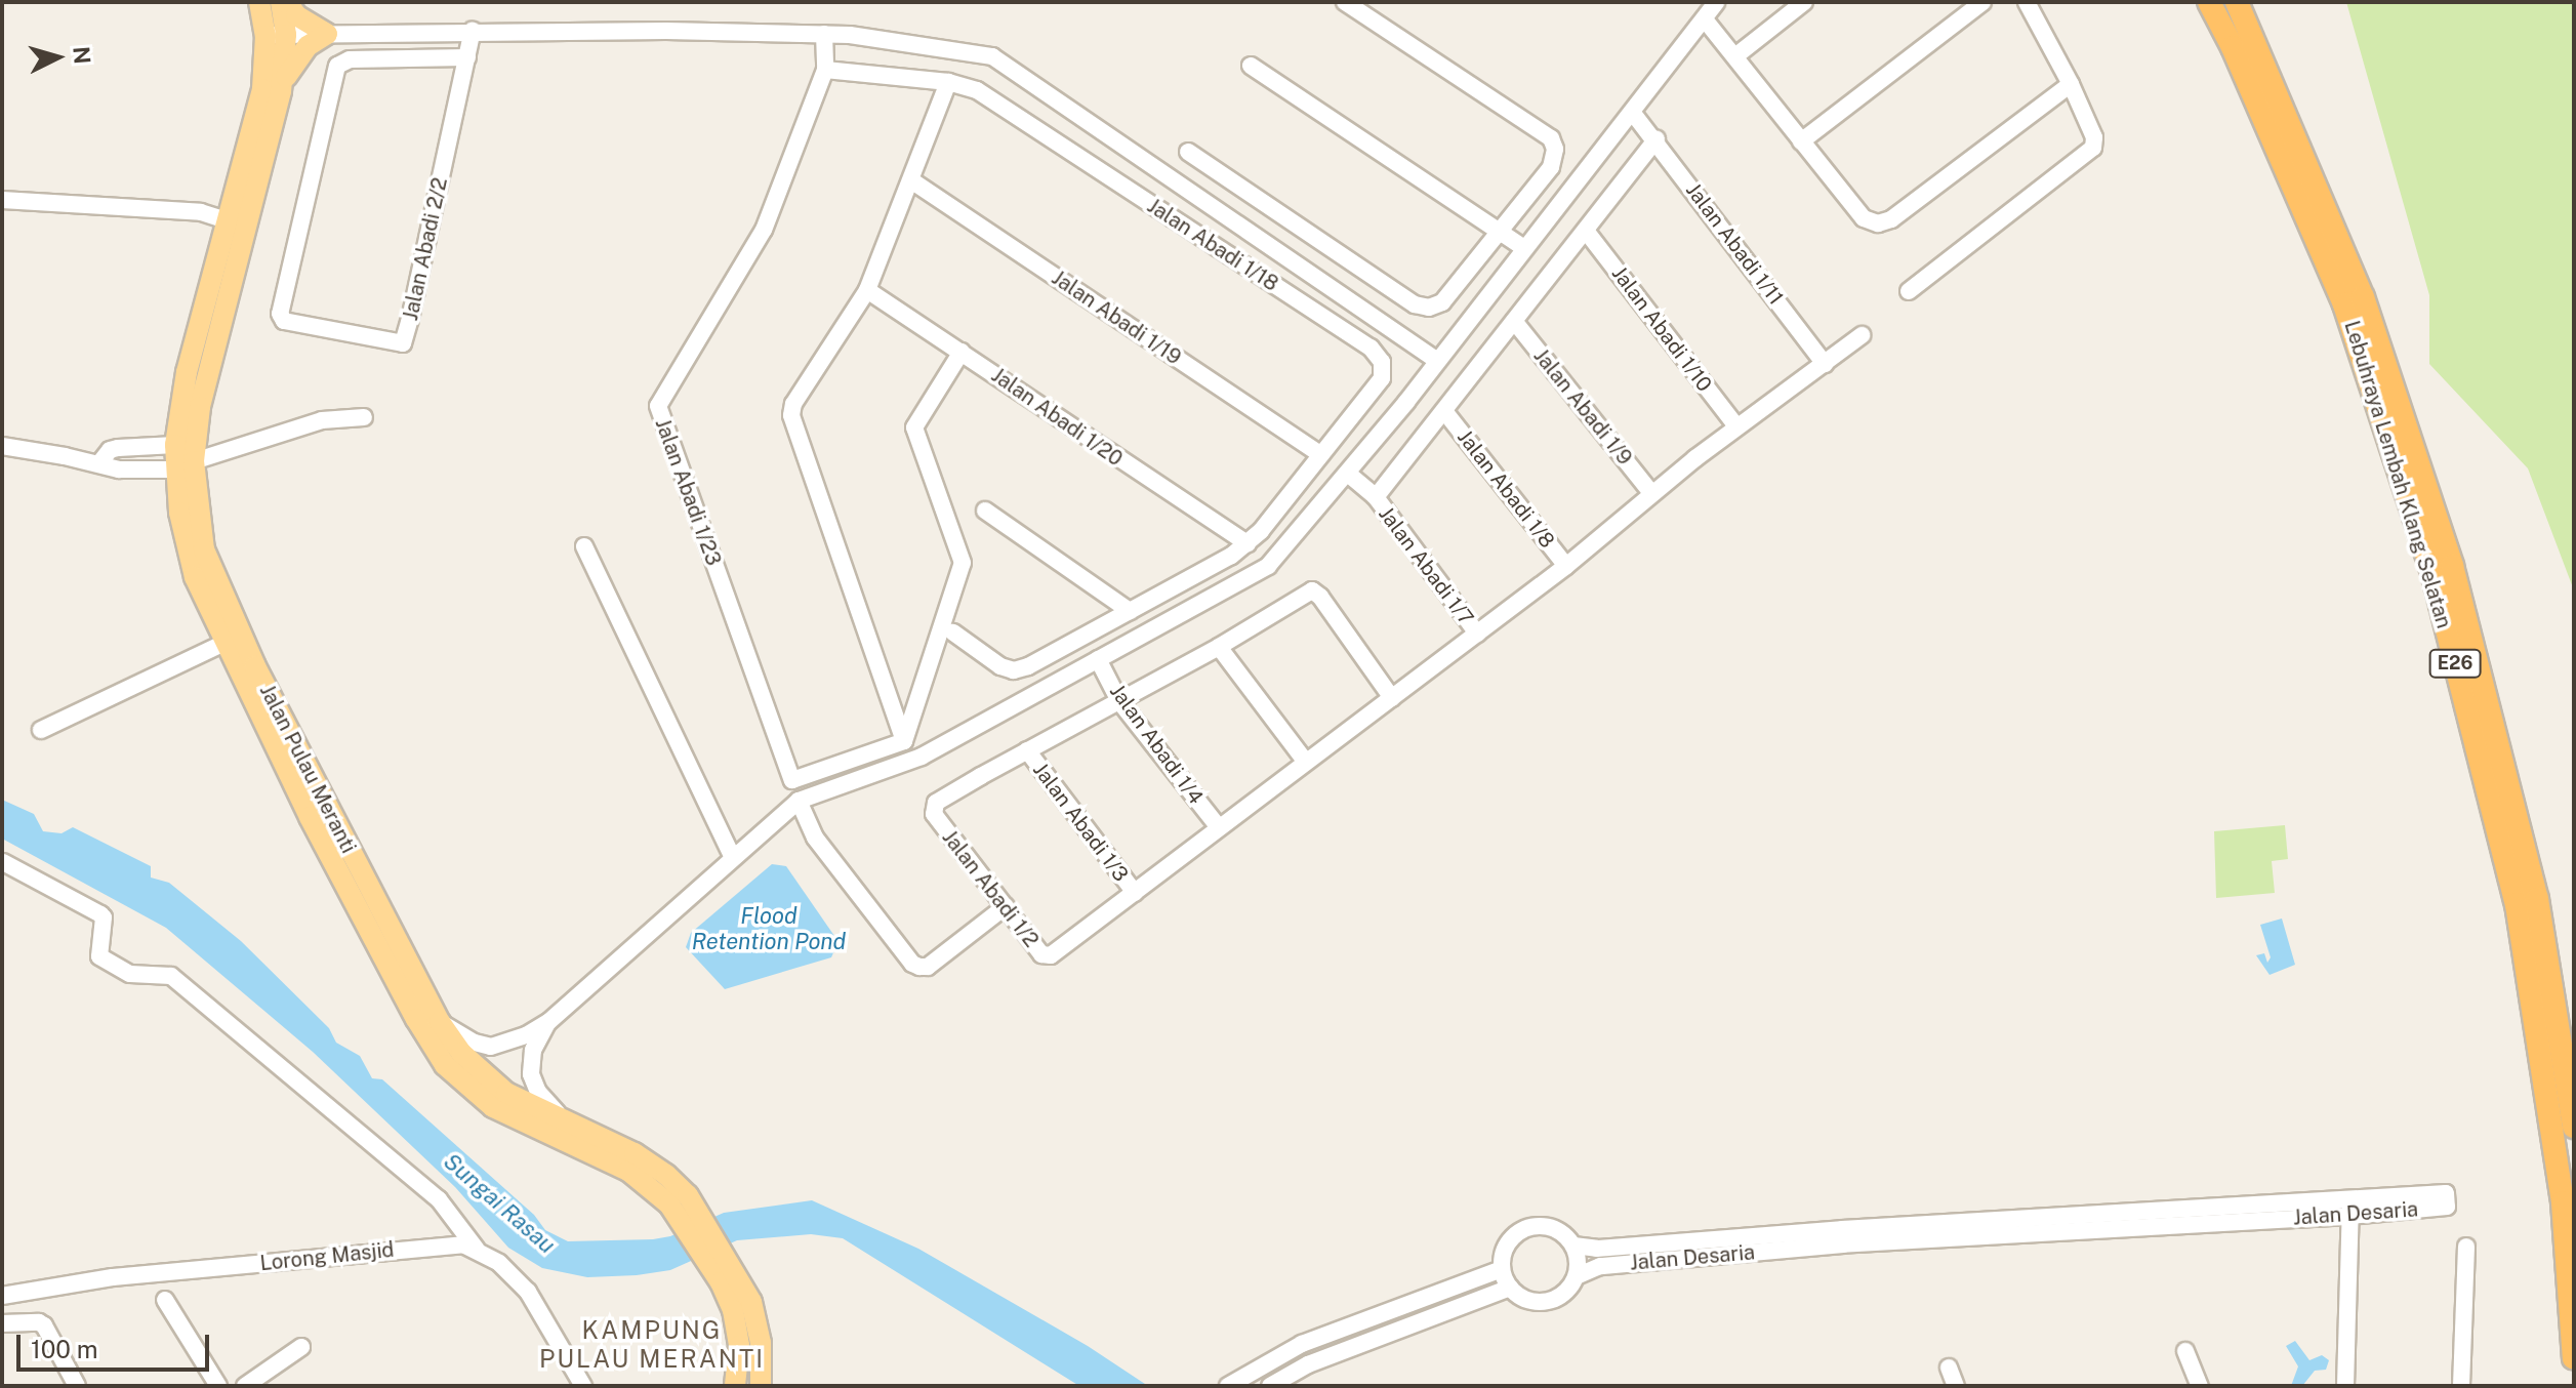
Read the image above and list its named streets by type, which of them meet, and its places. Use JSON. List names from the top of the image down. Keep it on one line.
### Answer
{"streets":{"highway":["Lebuhraya Lembah Klang Selatan","E26"],"main road":["Jalan Pulau Meranti"],"street":["Jalan Abadi 1/11","Jalan Abadi 1/18","Jalan Abadi 2/2","Jalan Abadi 1/19","Jalan Abadi 1/10","Jalan Abadi 1/9","Jalan Abadi 1/20","Jalan Abadi 1/8","Jalan Abadi 1/23","Jalan Abadi 1/7","Jalan Abadi 1/4","Jalan Abadi 1/3","Jalan Abadi 1/2","Jalan Desaria","Lorong Masjid"]},"crossings":[["Jalan Abadi 1/18","Jalan Abadi 1/19"],["Jalan Abadi 1/18","Jalan Abadi 1/20"],["Jalan Abadi 1/18","Jalan Abadi 1/23"],["Jalan Abadi 1/3","Jalan Abadi 1/2"]],"districts":["KAMPUNG PULAU MERANTI"],"water":["Flood Retention Pond","Sungai Rasau"],"scale_bar":"100 m","north":"right"}
